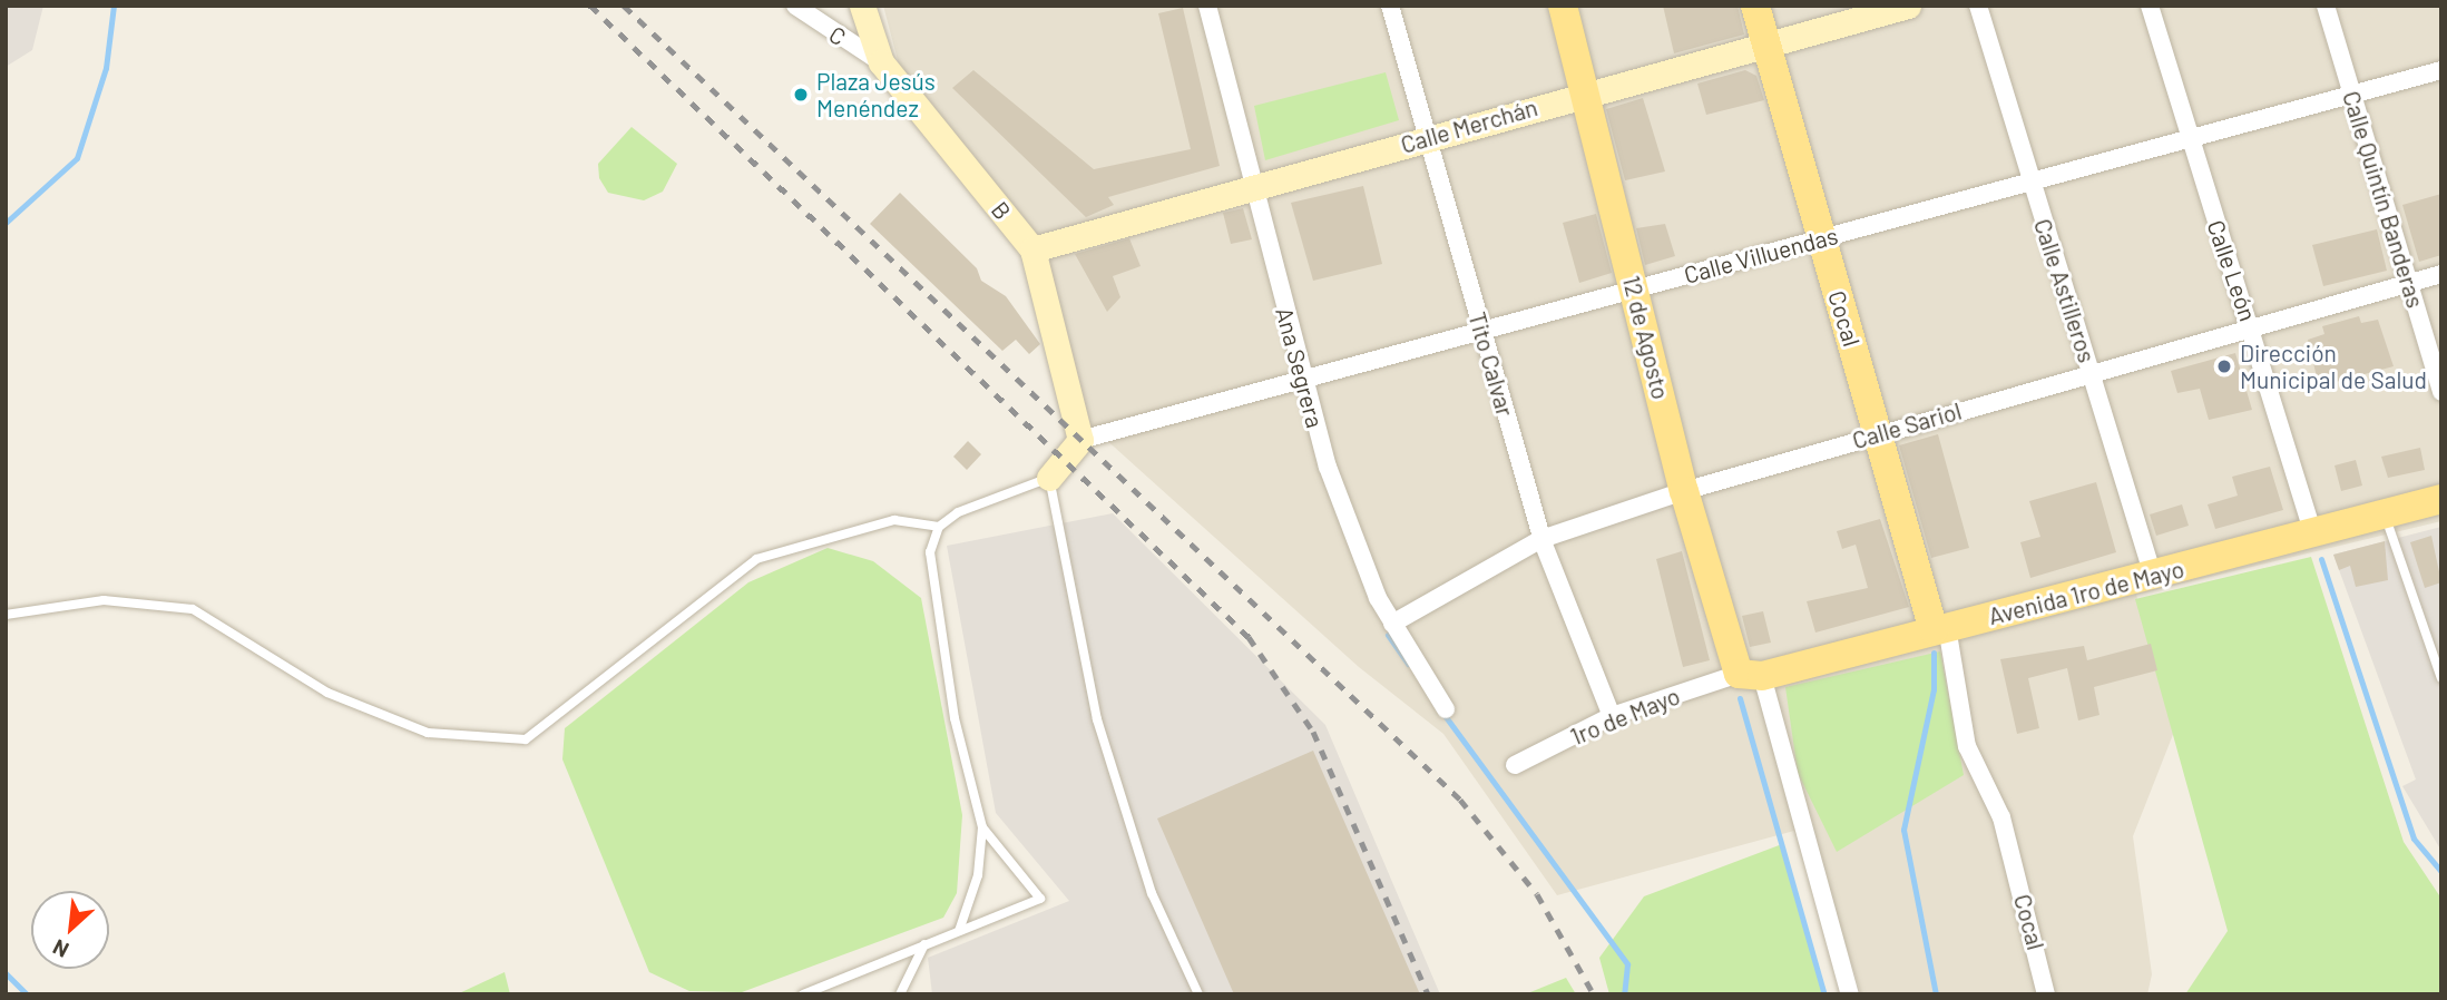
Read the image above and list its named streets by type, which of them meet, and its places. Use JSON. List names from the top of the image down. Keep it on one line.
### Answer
{"streets":{"main road":["Cocal","12 de Agosto","Avenida 1ro de Mayo"],"street":["C","Calle Merchán","Calle Quintín Banderas","B","Calle Villuendas","Calle León","Calle Astilleros","Tito Calvar","Ana Segrera","Calle Sariol","1ro de Mayo"]},"crossings":[["C","B"],["Calle Merchán","B"],["Calle Merchán","Cocal"],["Calle Merchán","12 de Agosto"],["Calle Merchán","Tito Calvar"],["Calle Merchán","Ana Segrera"],["Calle Quintín Banderas","Calle Villuendas"],["Calle Quintín Banderas","Calle Sariol"],["B","Calle Villuendas"],["Calle Villuendas","Calle León"],["Calle Villuendas","Calle Astilleros"],["Calle Villuendas","Cocal"],["Calle Villuendas","12 de Agosto"],["Calle Villuendas","Tito Calvar"],["Calle Villuendas","Ana Segrera"],["Calle León","Calle Sariol"],["Calle León","Avenida 1ro de Mayo"],["Calle Astilleros","Calle Sariol"],["Calle Astilleros","Avenida 1ro de Mayo"],["Cocal","Calle Sariol"],["Cocal","Avenida 1ro de Mayo"],["12 de Agosto","Calle Sariol"],["12 de Agosto","Avenida 1ro de Mayo"],["12 de Agosto","1ro de Mayo"],["Tito Calvar","Calle Sariol"],["Tito Calvar","1ro de Mayo"],["Ana Segrera","Calle Sariol"],["Avenida 1ro de Mayo","1ro de Mayo"]],"places":["Plaza Jesús Menéndez","Dirección Municipal de Salud"],"north":"bottom left"}
